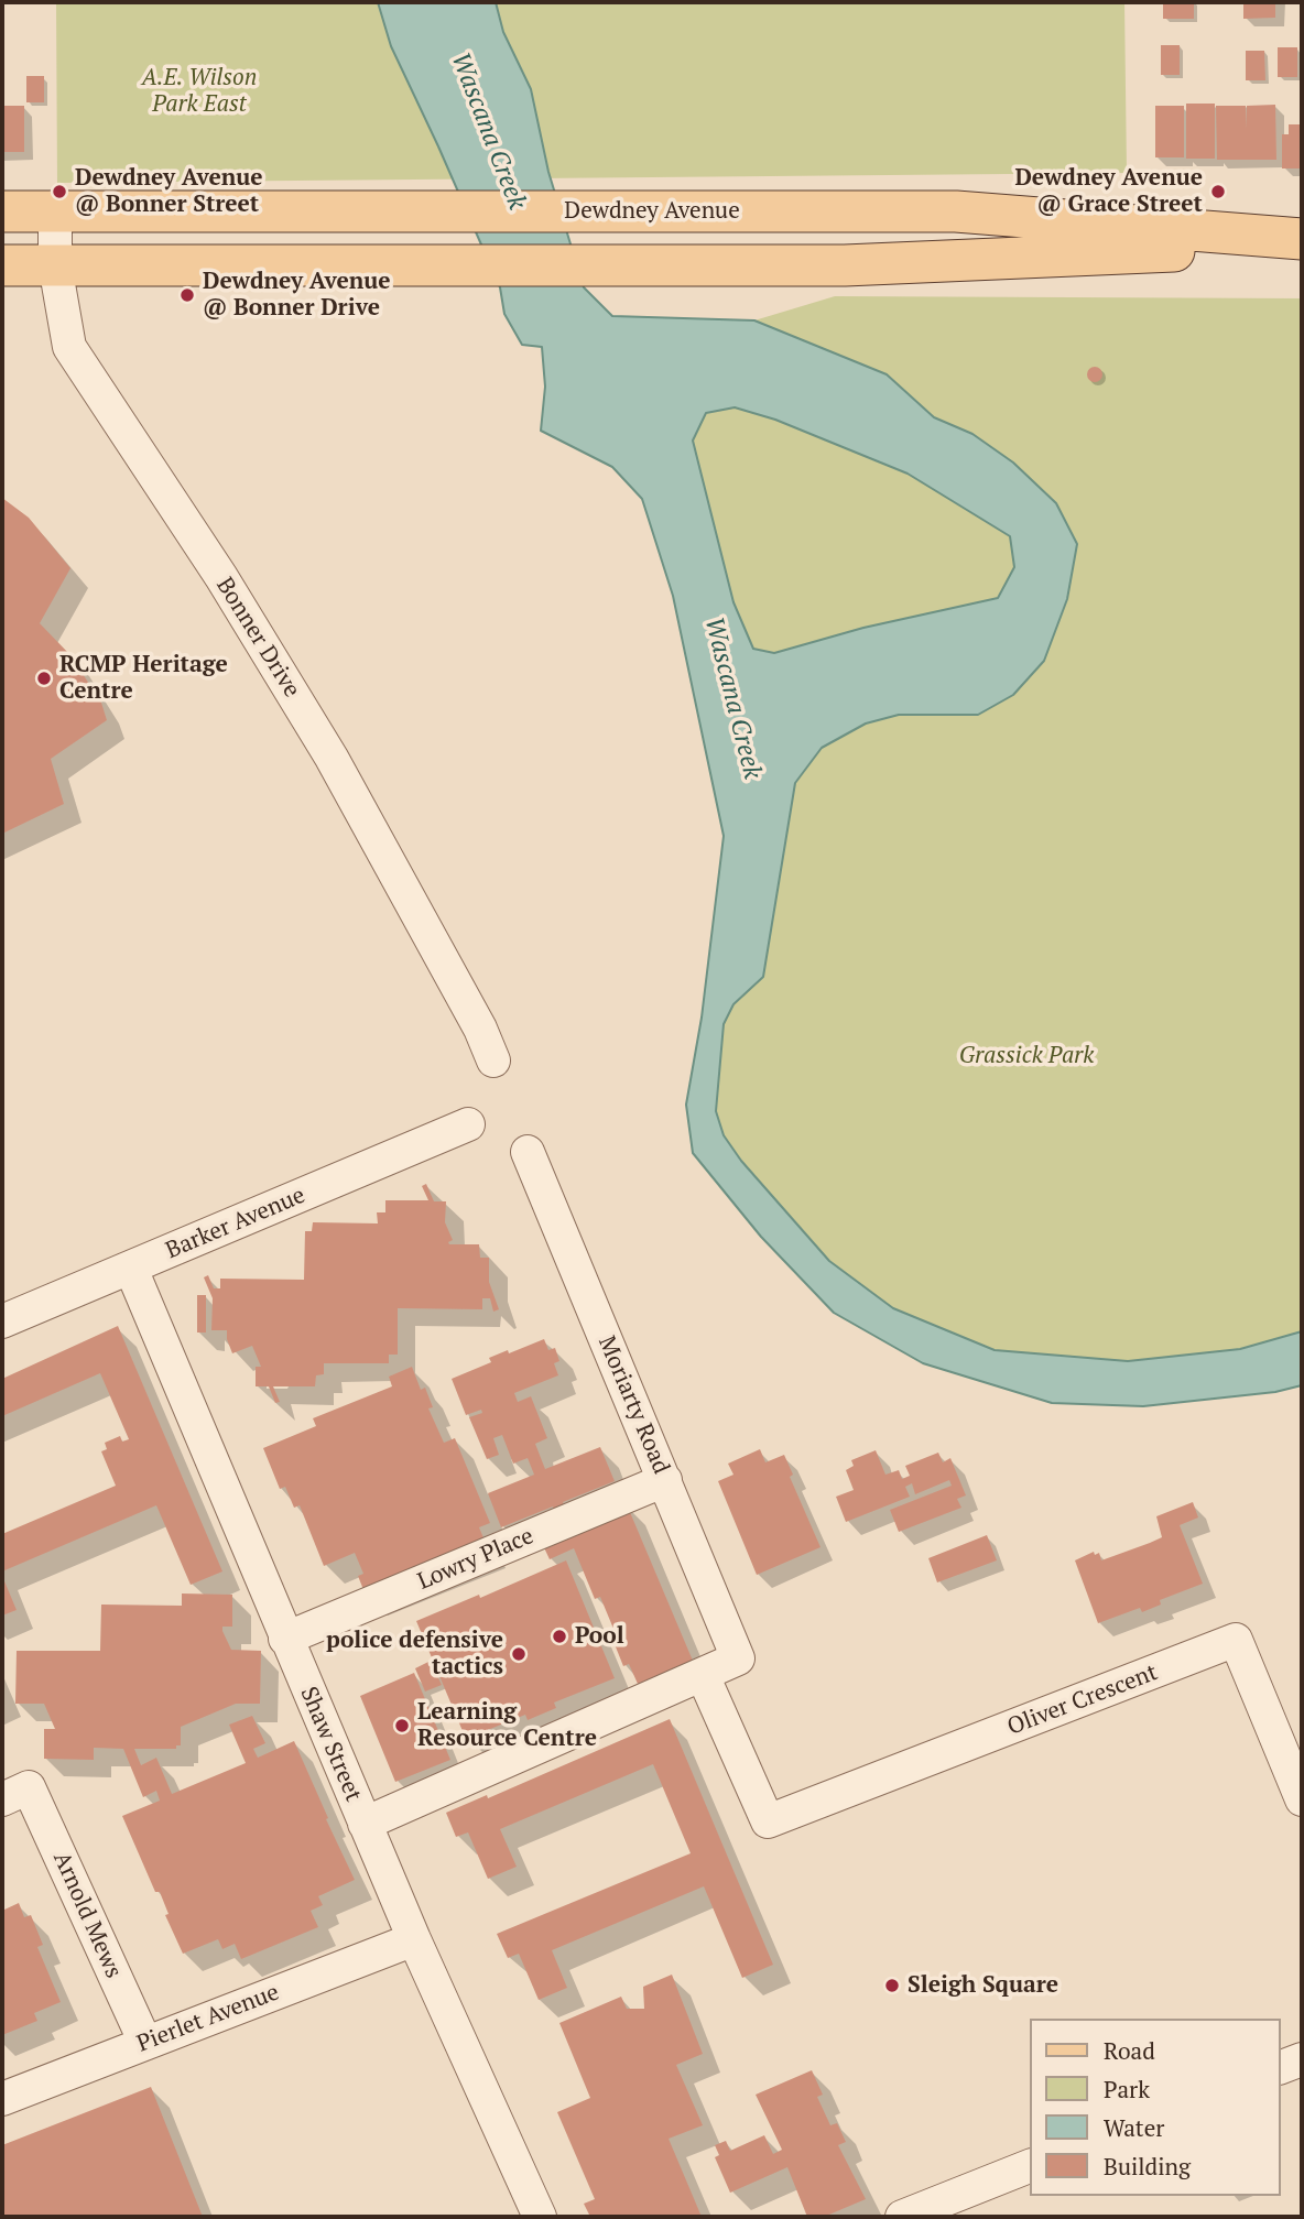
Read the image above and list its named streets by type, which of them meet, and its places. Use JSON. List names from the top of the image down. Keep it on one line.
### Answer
{"streets":{"main road":["Dewdney Avenue"],"street":["Bonner Drive","Barker Avenue","Moriarty Road","Lowry Place","Oliver Crescent","Shaw Street","Arnold Mews","Pierlet Avenue"]},"crossings":[["Dewdney Avenue","Bonner Drive"],["Barker Avenue","Shaw Street"],["Moriarty Road","Lowry Place"],["Moriarty Road","Oliver Crescent"],["Lowry Place","Shaw Street"],["Shaw Street","Pierlet Avenue"],["Arnold Mews","Pierlet Avenue"]],"water":["Wascana Creek"],"parks":["A.E. Wilson Park East","Grassick Park"],"places":["Dewdney Avenue @ Bonner Street","Dewdney Avenue @ Grace Street","Dewdney Avenue @ Bonner Drive","RCMP Heritage Centre","Pool","police defensive tactics","Learning Resource Centre","Sleigh Square"],"legend":["Road","Park","Water","Building"]}
